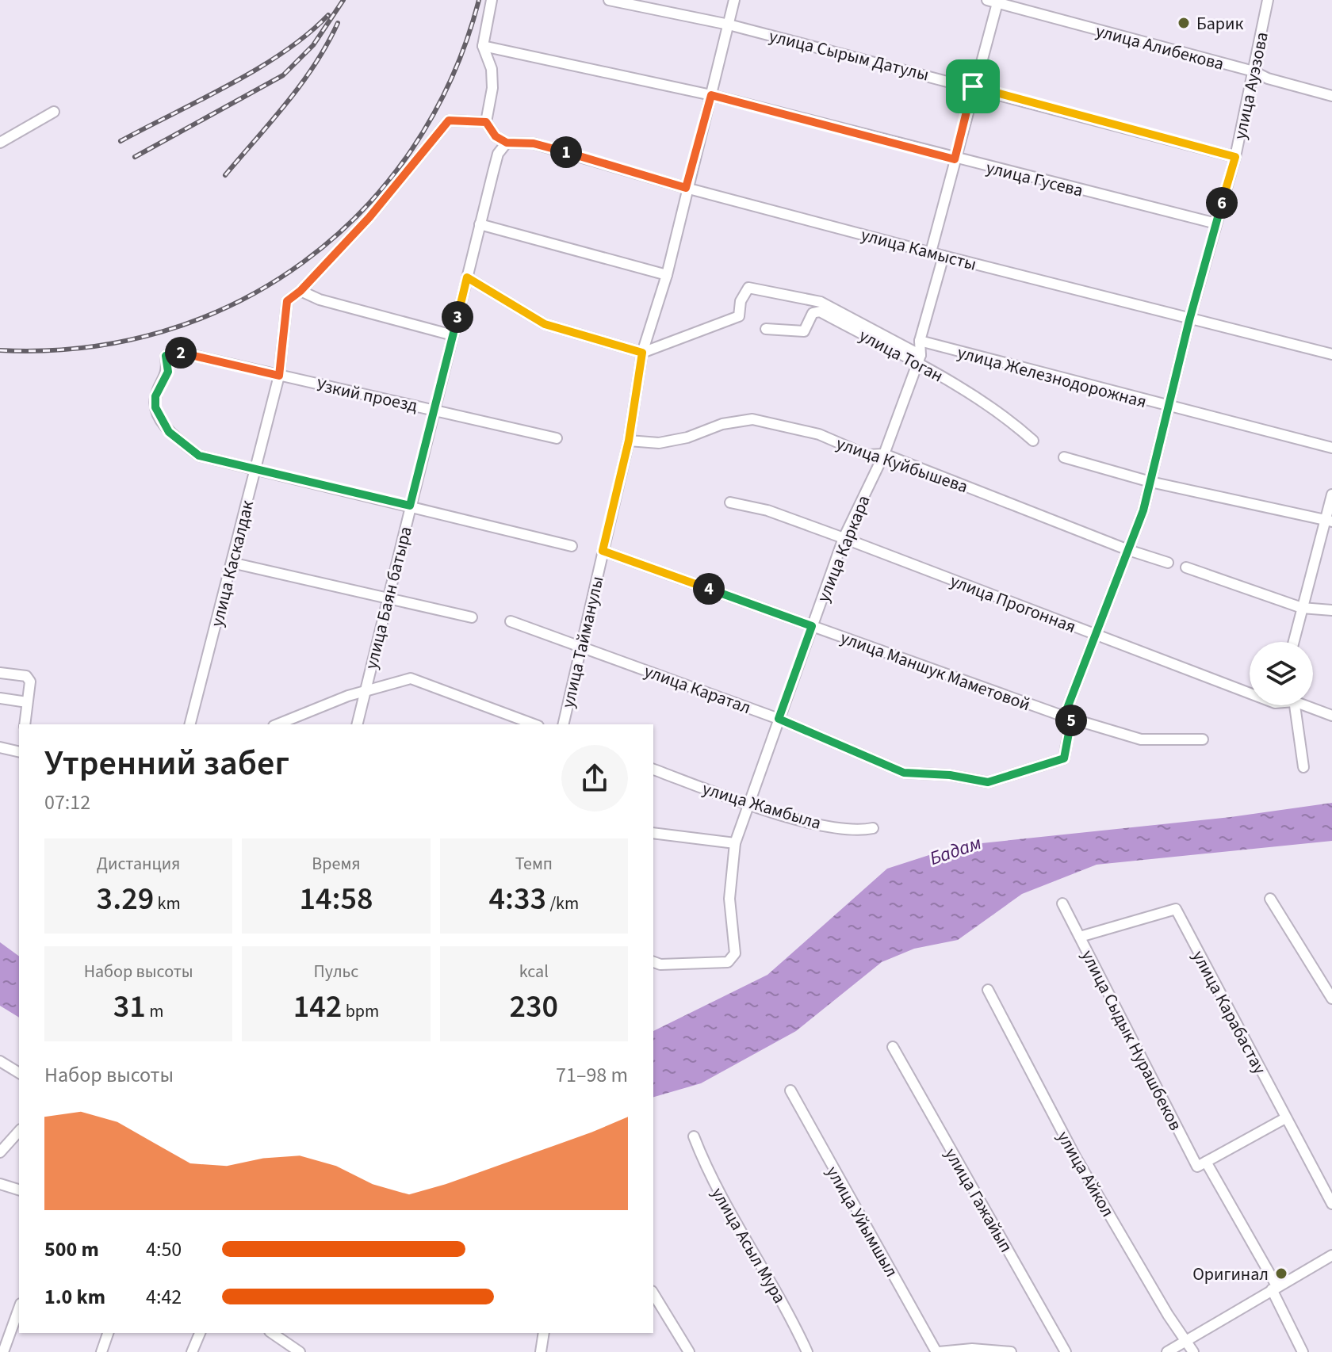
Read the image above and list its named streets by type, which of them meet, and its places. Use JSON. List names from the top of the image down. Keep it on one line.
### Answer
{"streets":{"street":["улица Алибекова","улица Сырым Датулы","улица Ауэзова","улица Гусева","улица Камысты","улица Тоган","улица Железнодорожная","Узкий проезд","улица Куйбышева","улица Каркара","улица Каскалдак","улица Баян батыра","улица Прогонная","улица Тайманулы","улица Маншук Маметовой","улица Каратал","улица Жамбыла","улица Карабастау","улица Сыдык Нурашбеков","улица Айкол","улица Гажайып","улица Уйымшыл","улица Асыл Мура"]},"crossings":[["улица Алибекова","улица Ауэзова"],["улица Сырым Датулы","улица Ауэзова"],["улица Сырым Датулы","улица Тайманулы"],["улица Ауэзова","улица Гусева"],["улица Ауэзова","улица Камысты"],["улица Ауэзова","улица Железнодорожная"],["улица Ауэзова","улица Куйбышева"],["улица Ауэзова","улица Прогонная"],["улица Ауэзова","улица Маншук Маметовой"],["улица Ауэзова","улица Каратал"],["улица Гусева","улица Тайманулы"],["улица Камысты","улица Каркара"],["улица Камысты","улица Баян батыра"],["улица Камысты","улица Тайманулы"],["улица Тоган","улица Каркара"],["улица Железнодорожная","улица Каркара"],["Узкий проезд","улица Каскалдак"],["Узкий проезд","улица Баян батыра"],["улица Куйбышева","улица Каркара"],["улица Куйбышева","улица Тайманулы"],["улица Каркара","улица Прогонная"],["улица Каркара","улица Маншук Маметовой"],["улица Каркара","улица Каратал"],["улица Каркара","улица Жамбыла"],["улица Тайманулы","улица Маншук Маметовой"],["улица Тайманулы","улица Каратал"],["улица Маншук Маметовой","улица Каратал"],["улица Карабастау","улица Сыдык Нурашбеков"]],"water":["Бадам"],"places":["Барик","Оригинал"],"page":{"pins":["1","6","3","2","4","5"],"heading":["Утренний забег","07:12"],"stats":[["Дистанция","3.29 km"],["Время","14:58"],["Темп","4:33 /km"],["Набор высоты","31 m"],["Пульс","142 bpm"],["kcal","230"]],"chart":["Набор высоты","71–98 m"],"list":[{"name":"500 m","note":"4:50"},{"name":"1.0 km","note":"4:42"}]}}
